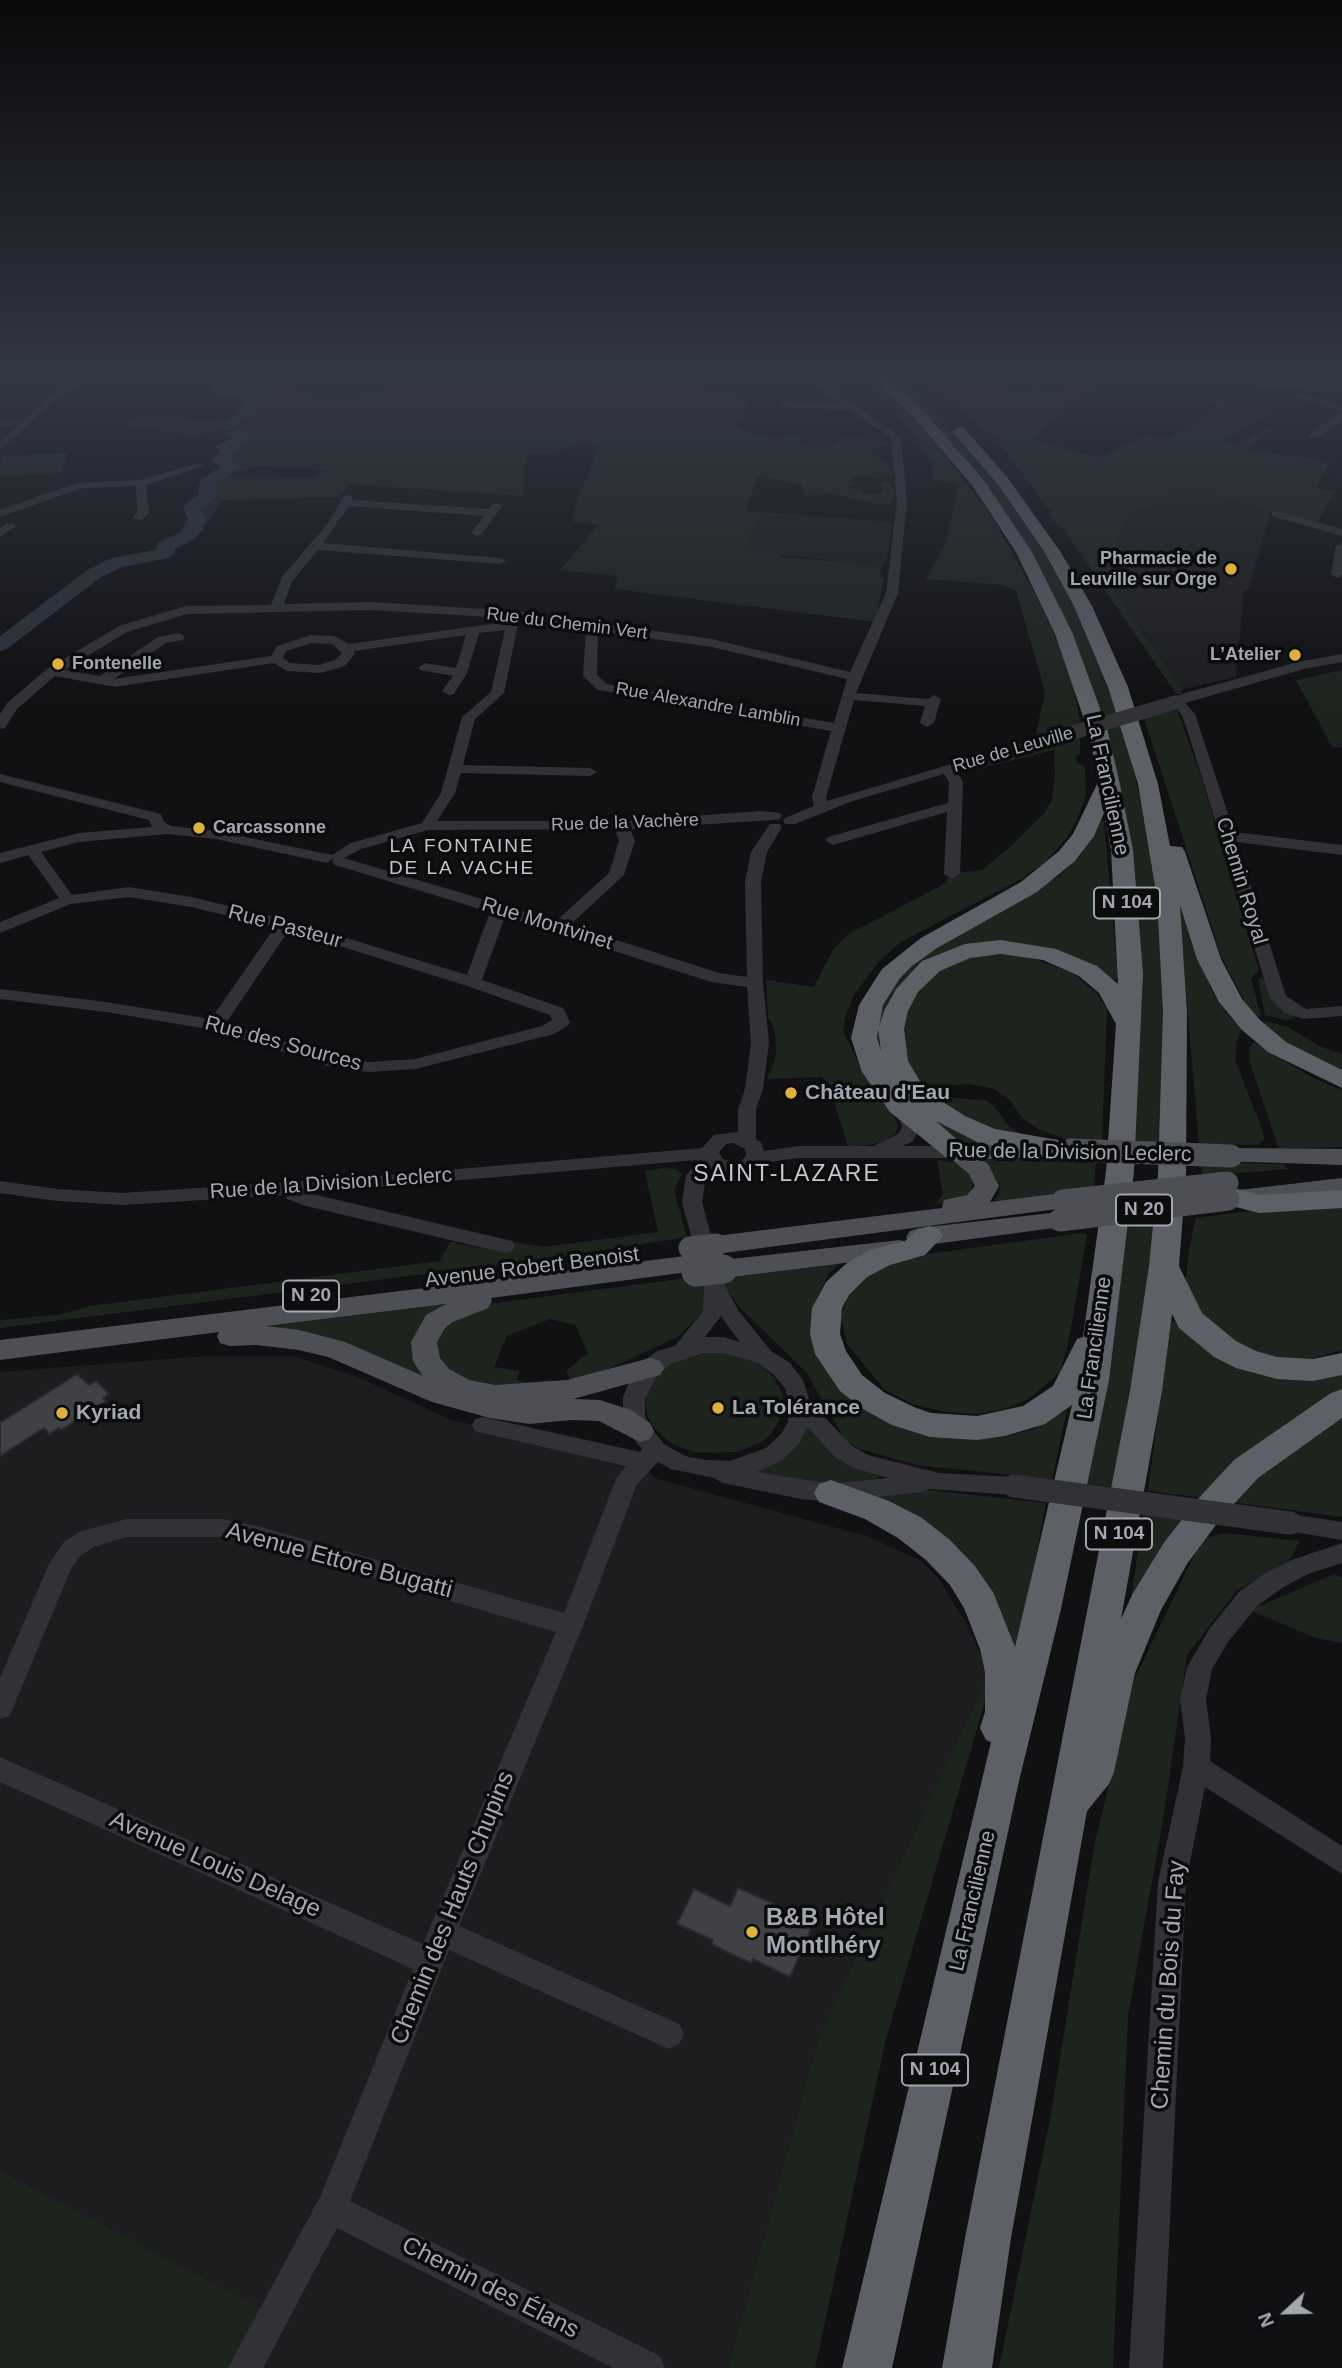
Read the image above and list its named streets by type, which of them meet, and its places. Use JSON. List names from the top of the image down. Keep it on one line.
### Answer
{"streets":{"highway":["La Francilienne","N 104"],"main road":["Rue de la Division Leclerc","N 20","Avenue Robert Benoist"],"street":["Rue du Chemin Vert","Rue Alexandre Lamblin","Rue de Leuville","Rue de la Vachère","Chemin Royal","Rue Montvinet","Rue Pasteur","Rue des Sources","Avenue Ettore Bugatti","Avenue Louis Delage","Chemin des Hauts Chupins","Chemin du Bois du Fay","Chemin des Élans"]},"crossings":[["Rue du Chemin Vert","Rue Alexandre Lamblin"],["Rue de Leuville","Rue de la Vachère"],["Rue de Leuville","Chemin Royal"],["Rue de la Vachère","Rue Montvinet"],["Rue Pasteur","Rue des Sources"],["Avenue Ettore Bugatti","Chemin des Hauts Chupins"],["Avenue Louis Delage","Chemin des Hauts Chupins"],["Chemin des Hauts Chupins","Chemin des Élans"]],"districts":["LA FONTAINE DE LA VACHE","SAINT-LAZARE"],"places":["Pharmacie de Leuville sur Orge","L’Atelier","Fontenelle","Carcassonne","Château d'Eau","La Tolérance","Kyriad","B&B Hôtel Montlhéry"],"north":"left"}
